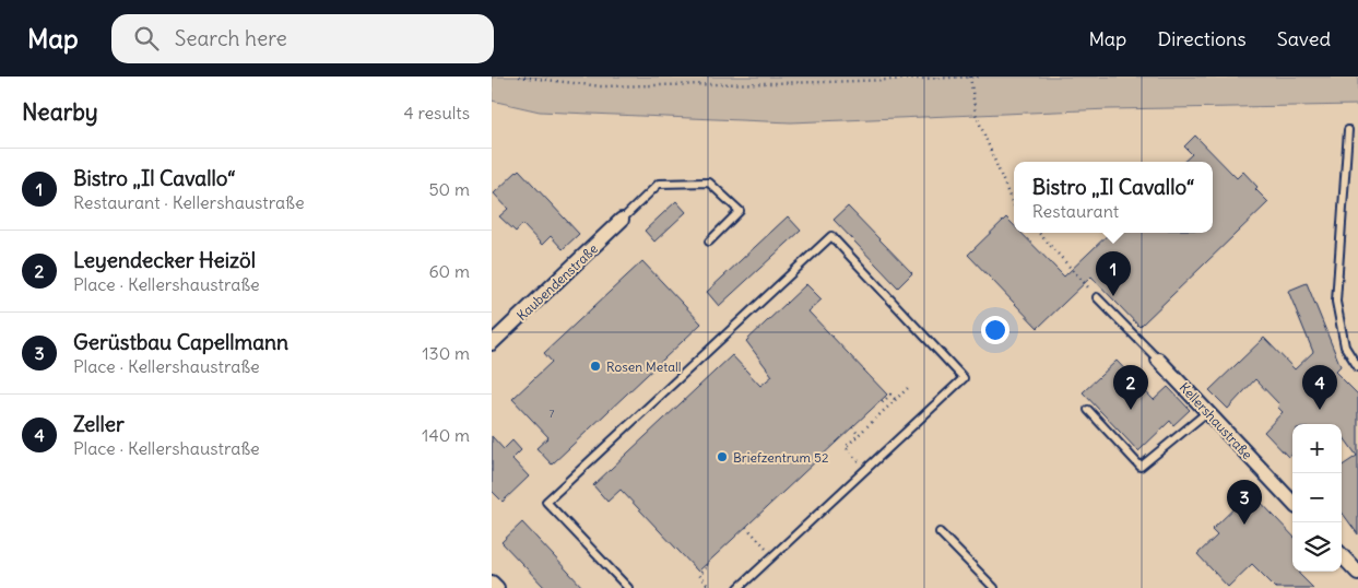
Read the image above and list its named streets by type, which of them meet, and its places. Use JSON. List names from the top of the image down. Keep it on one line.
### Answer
{"streets":{"street":["Kaubendenstraße","Kellershaustraße"]},"places":["Rosen Metall","Briefzentrum 52"],"house_numbers":["7"],"page":{"header":"Map","search":"Search here","nav":["Map","Directions","Saved"],"heading":["Nearby","4 results"],"list":[{"mark":"1","name":"Bistro „Il Cavallo“","note":"Restaurant · Kellershaustraße","value":"50 m"},{"mark":"2","name":"Leyendecker Heizöl","note":"Place · Kellershaustraße","value":"60 m"},{"mark":"3","name":"Gerüstbau Capellmann","note":"Place · Kellershaustraße","value":"130 m"},{"mark":"4","name":"Zeller","note":"Place · Kellershaustraße","value":"140 m"}],"popup":["Bistro „Il Cavallo“","Restaurant"],"pins":["1","2","4","3"],"map_buttons":["+","−"]}}
